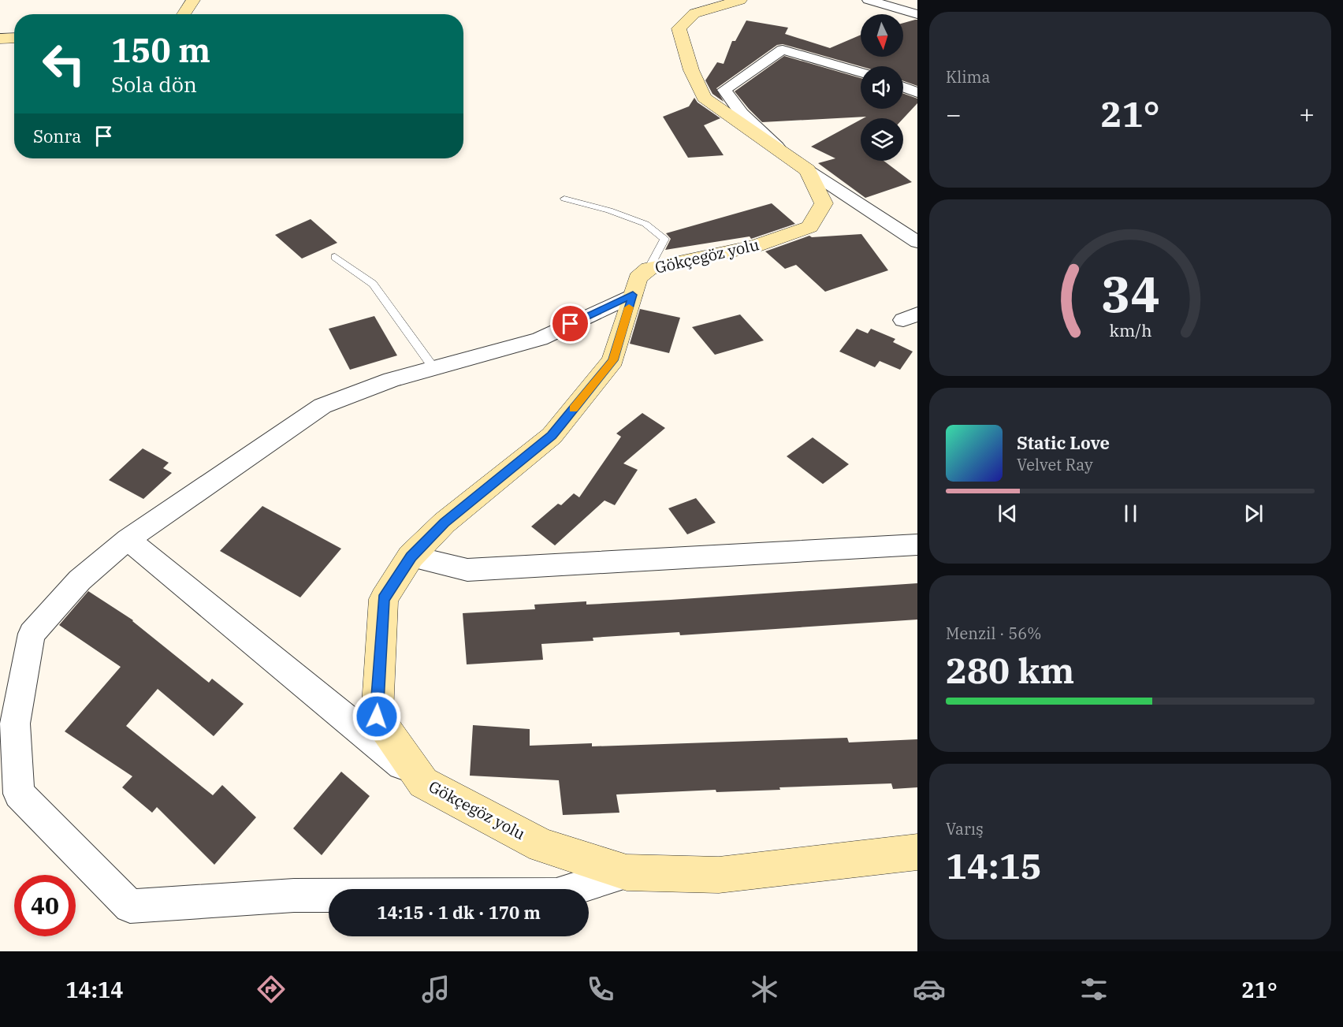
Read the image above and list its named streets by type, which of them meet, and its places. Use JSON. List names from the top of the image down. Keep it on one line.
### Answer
{"streets":{"street":["Gökçegöz yolu"]},"north":"bottom","page":{"tile":["Klima",["Menzil · 56%","280 km"],["Varış","14:15"]],"turn":["150 m","Sola dön"],"heat":["−","21°","+"],"then":"Sonra","song":["Static Love","Velvet Ray"],"limit":"40","trip":"14:15 · 1 dk · 170 m","tabs":["14:14","21°"],"gauge":["34","km/h"]}}
